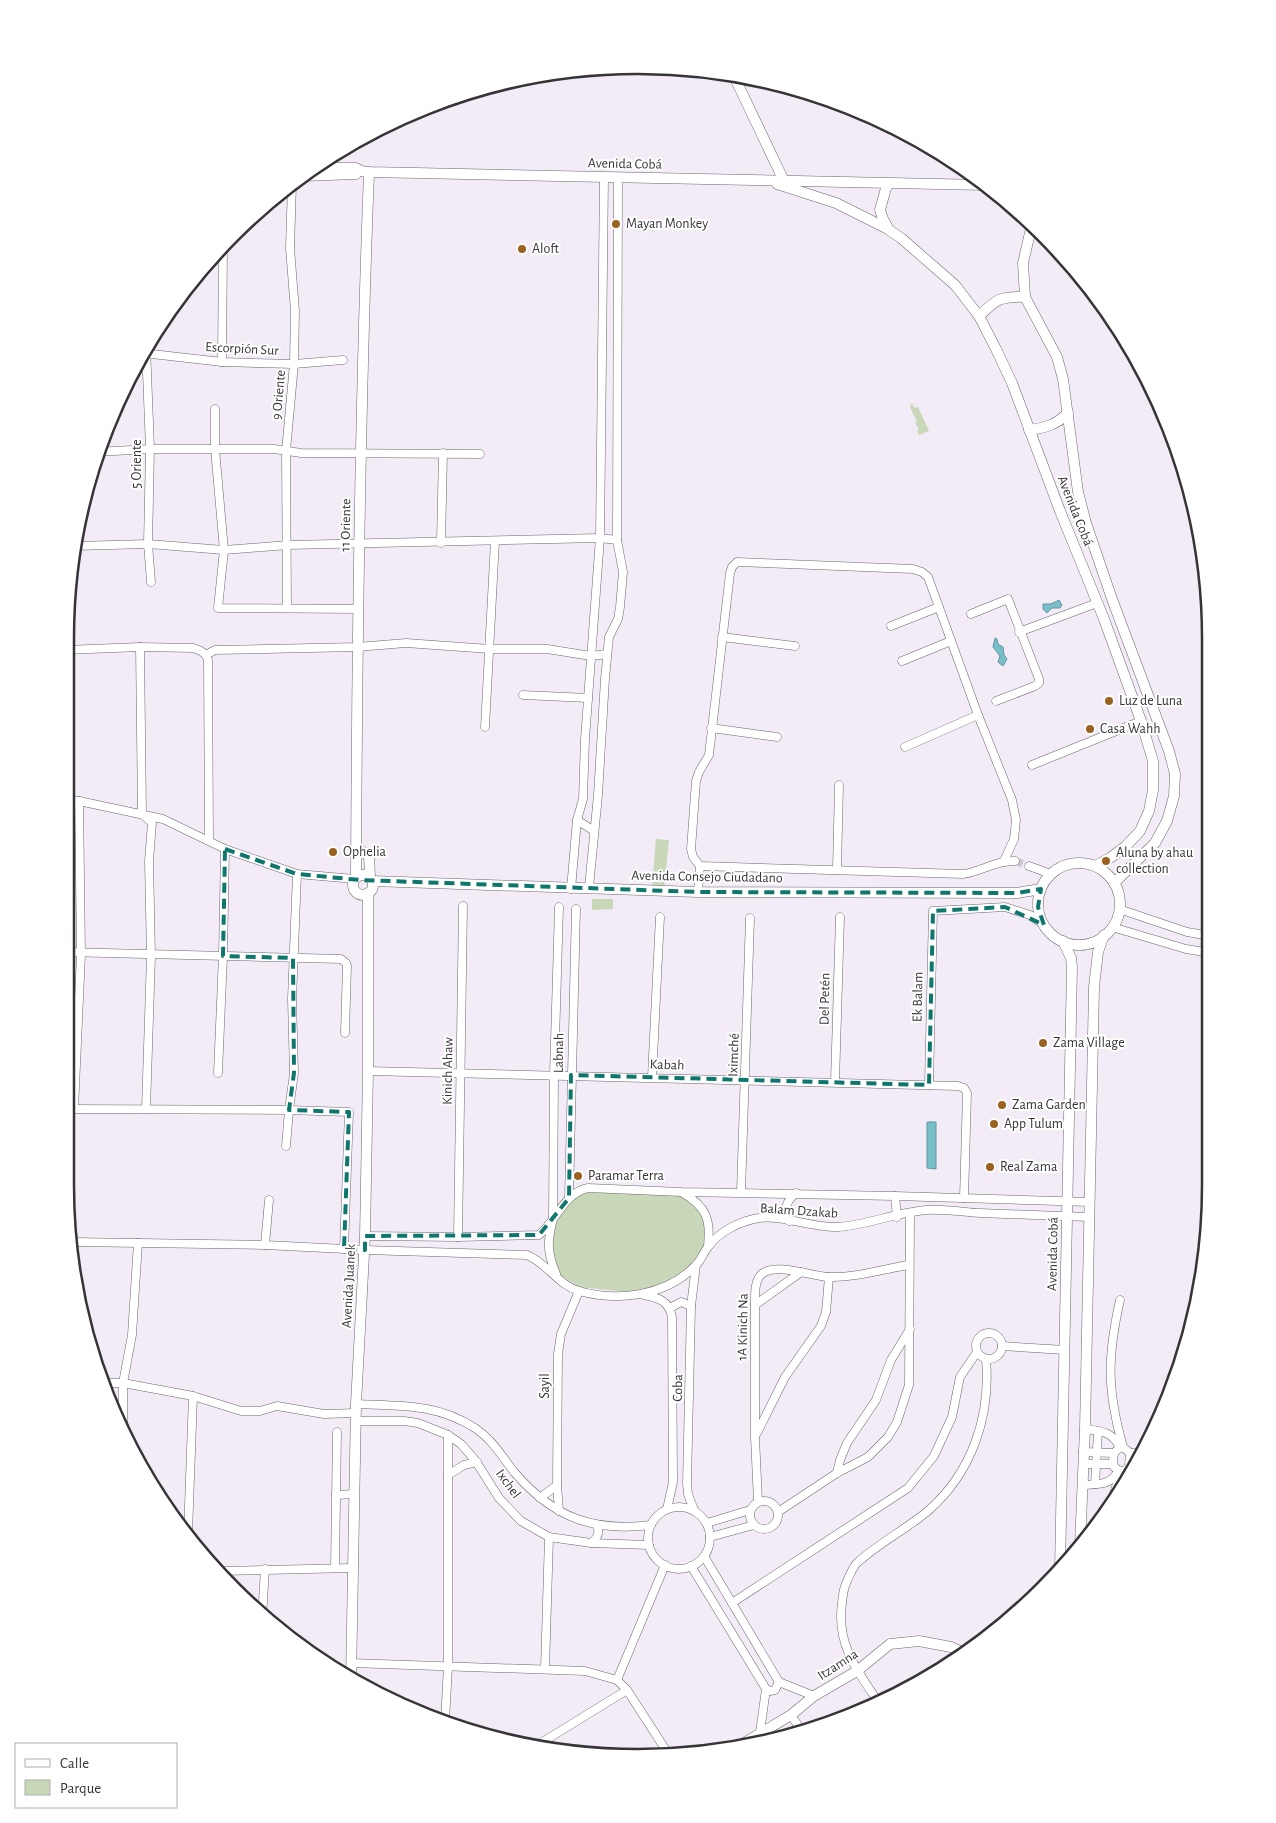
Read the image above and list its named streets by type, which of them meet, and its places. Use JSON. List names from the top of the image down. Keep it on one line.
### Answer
{"streets":{"street":["Avenida Cobá","Escorpión Sur","9 Oriente","5 Oriente","11 Oriente","Avenida Consejo Ciudadano","Ek Balam","Del Petén","Labnah","Iximché","Kabah","Kinich Ahaw","Balam Dzakab","Avenida Juanek","1A Kinich Na","Sayil","Coba","Ixchel","Itzamna"]},"crossings":[["Avenida Cobá","11 Oriente"],["Avenida Cobá","Avenida Consejo Ciudadano"],["Avenida Cobá","Ek Balam"],["Avenida Cobá","Balam Dzakab"],["Escorpión Sur","9 Oriente"],["11 Oriente","Avenida Consejo Ciudadano"],["11 Oriente","Avenida Juanek"],["Avenida Consejo Ciudadano","Ek Balam"],["Avenida Consejo Ciudadano","Avenida Juanek"],["Ek Balam","Kabah"],["Del Petén","Kabah"],["Labnah","Kabah"],["Labnah","Balam Dzakab"],["Labnah","Sayil"],["Labnah","Coba"],["Iximché","Kabah"],["Kabah","Kinich Ahaw"],["Kabah","Avenida Juanek"],["Balam Dzakab","Avenida Juanek"],["Balam Dzakab","Sayil"],["Balam Dzakab","Coba"],["Avenida Juanek","Ixchel"],["Sayil","Coba"],["Coba","Ixchel"]],"places":["Mayan Monkey","Aloft","Luz de Luna","Casa Wahh","Ophelia","Aluna by ahau collection","Zama Village","Zama Garden","App Tulum","Real Zama","Paramar Terra"],"legend":["Calle","Parque"]}
